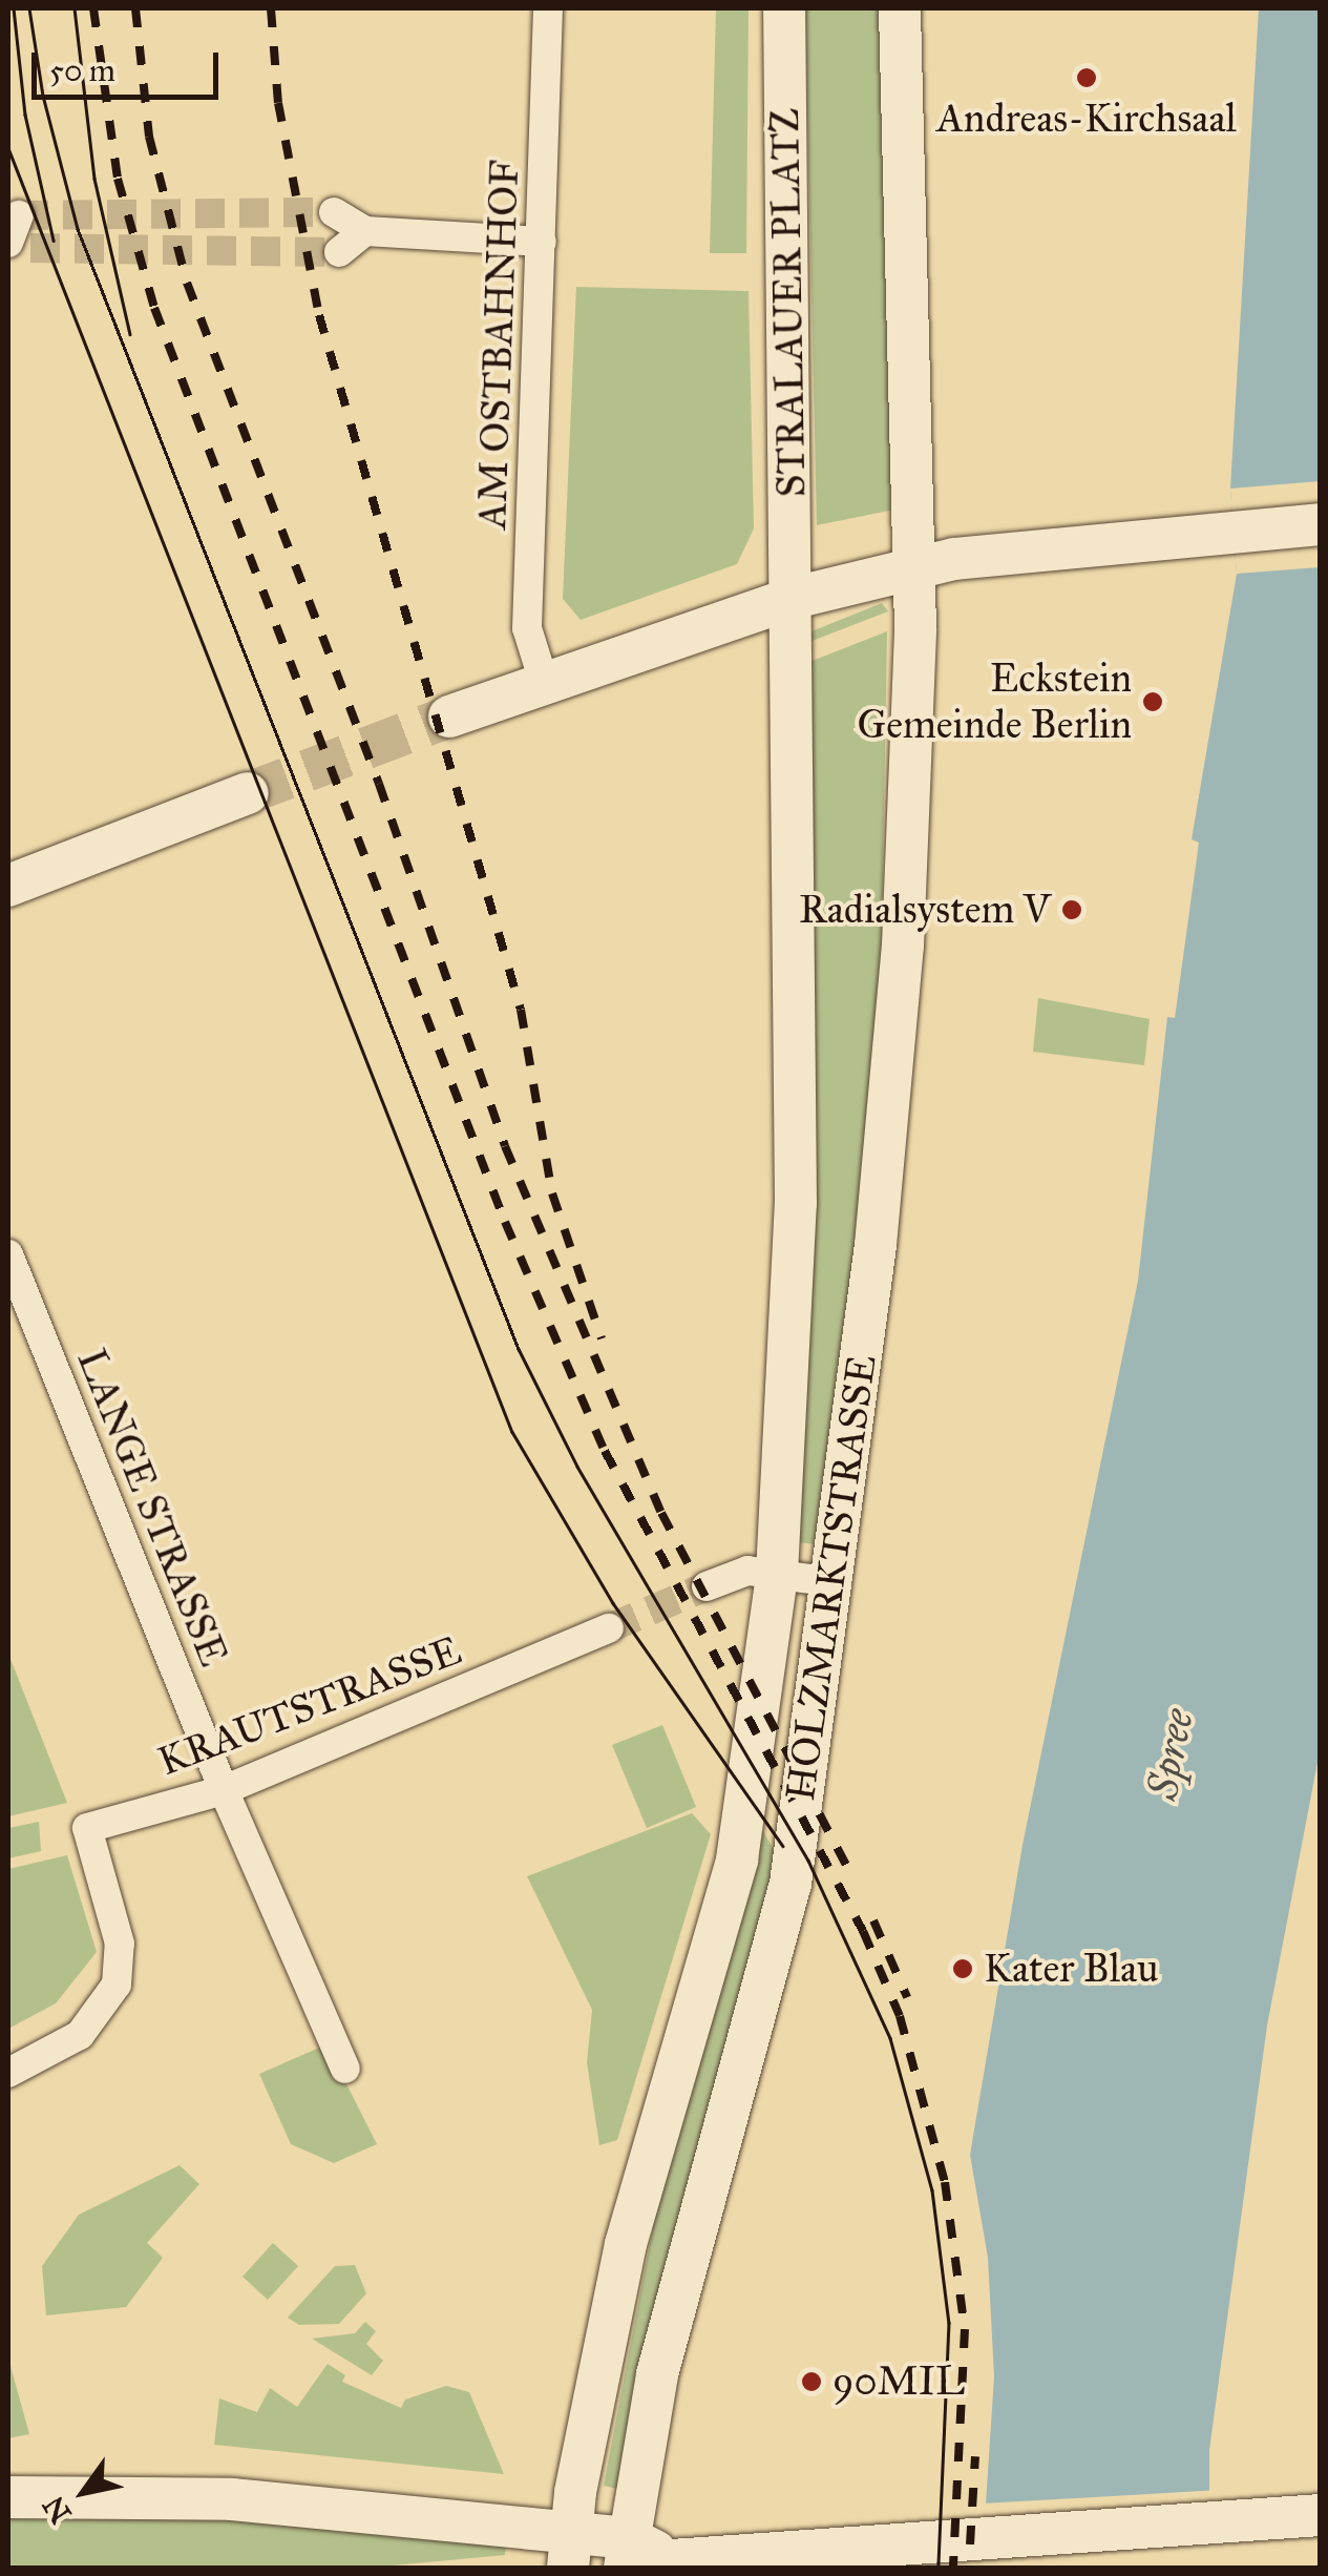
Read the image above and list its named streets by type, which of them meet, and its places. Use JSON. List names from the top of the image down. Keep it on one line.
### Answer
{"streets":{"main road":["STRALAUER PLATZ","HOLZMARKTSTRASSE"],"street":["AM OSTBAHNHOF","LANGE STRASSE","KRAUTSTRASSE"]},"crossings":[["STRALAUER PLATZ","HOLZMARKTSTRASSE"],["LANGE STRASSE","KRAUTSTRASSE"]],"water":["Spree"],"places":["Andreas-Kirchsaal","Eckstein Gemeinde Berlin","Radialsystem V","Kater Blau","90MIL"],"scale_bar":"50 m","north":"bottom left"}
